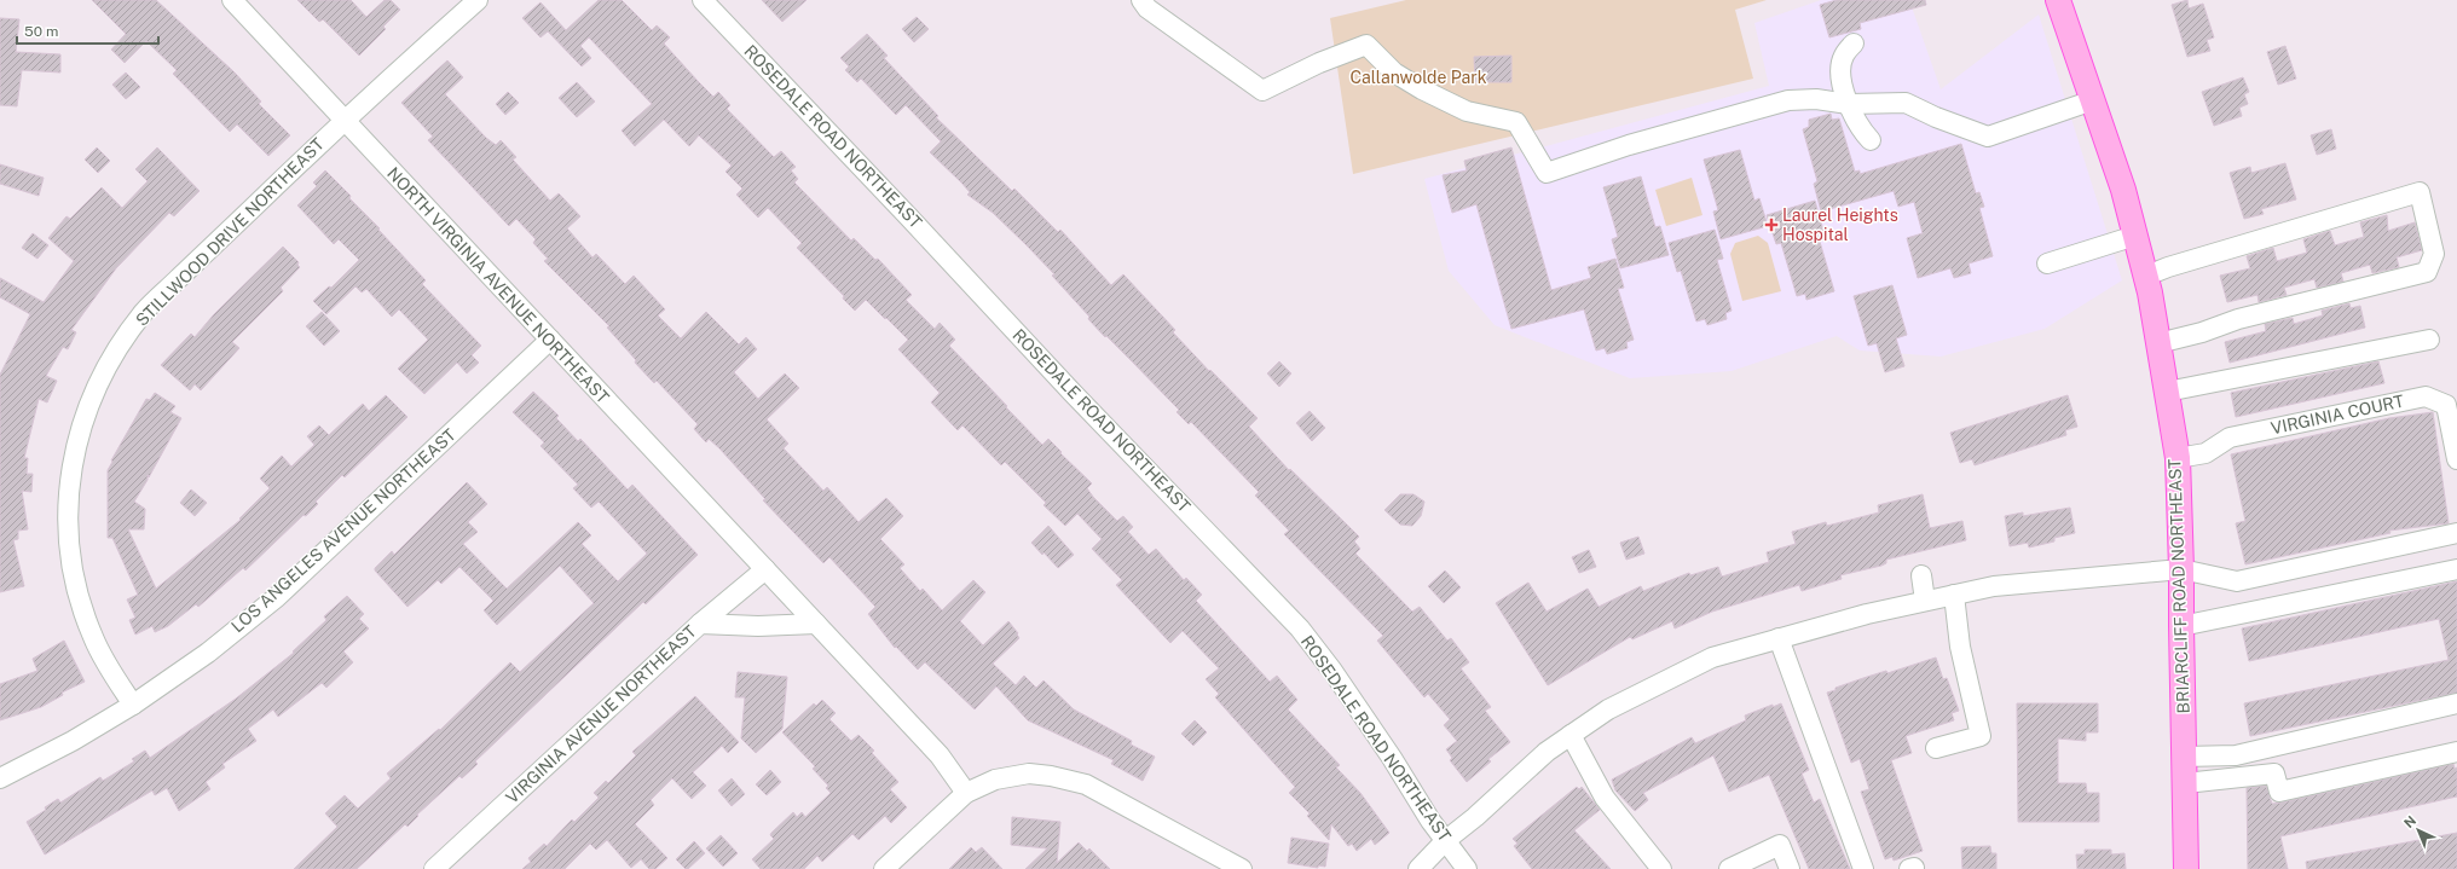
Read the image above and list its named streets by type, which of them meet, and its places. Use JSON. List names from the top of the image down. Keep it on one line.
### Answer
{"streets":{"main road":["BRIARCLIFF ROAD NORTHEAST"],"street":["ROSEDALE ROAD NORTHEAST","STILLWOOD DRIVE NORTHEAST","NORTH VIRGINIA AVENUE NORTHEAST","VIRGINIA COURT","LOS ANGELES AVENUE NORTHEAST","VIRGINIA AVENUE NORTHEAST"]},"crossings":[["STILLWOOD DRIVE NORTHEAST","NORTH VIRGINIA AVENUE NORTHEAST"],["STILLWOOD DRIVE NORTHEAST","LOS ANGELES AVENUE NORTHEAST"],["NORTH VIRGINIA AVENUE NORTHEAST","LOS ANGELES AVENUE NORTHEAST"],["NORTH VIRGINIA AVENUE NORTHEAST","VIRGINIA AVENUE NORTHEAST"],["VIRGINIA COURT","BRIARCLIFF ROAD NORTHEAST"]],"parks":["Callanwolde Park"],"places":{"health":["Laurel Heights Hospital"]},"scale_bar":"50 m","north":"top left"}
